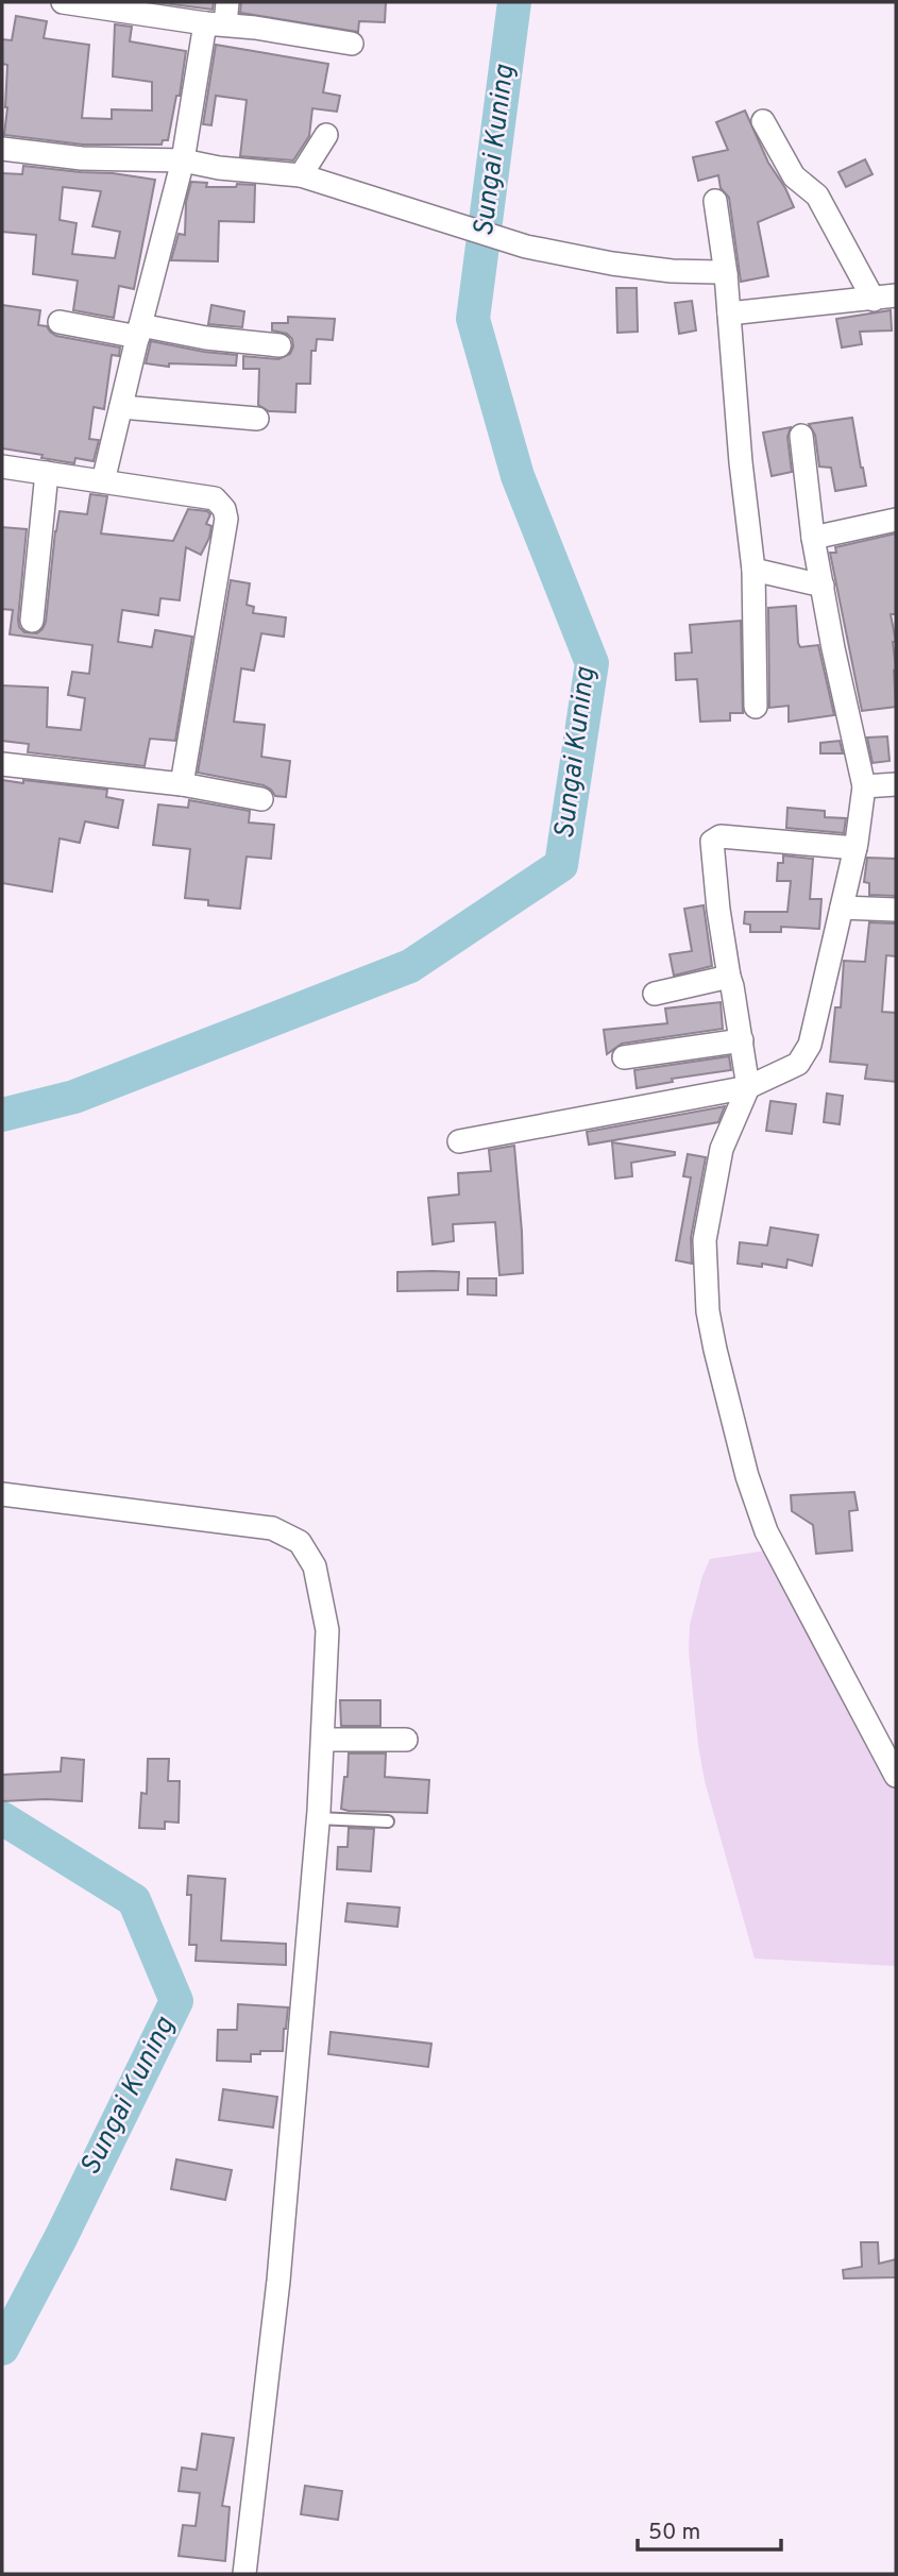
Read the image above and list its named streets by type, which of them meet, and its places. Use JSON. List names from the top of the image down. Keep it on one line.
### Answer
{"water":["Sungai Kuning"],"scale_bar":"50 m"}
